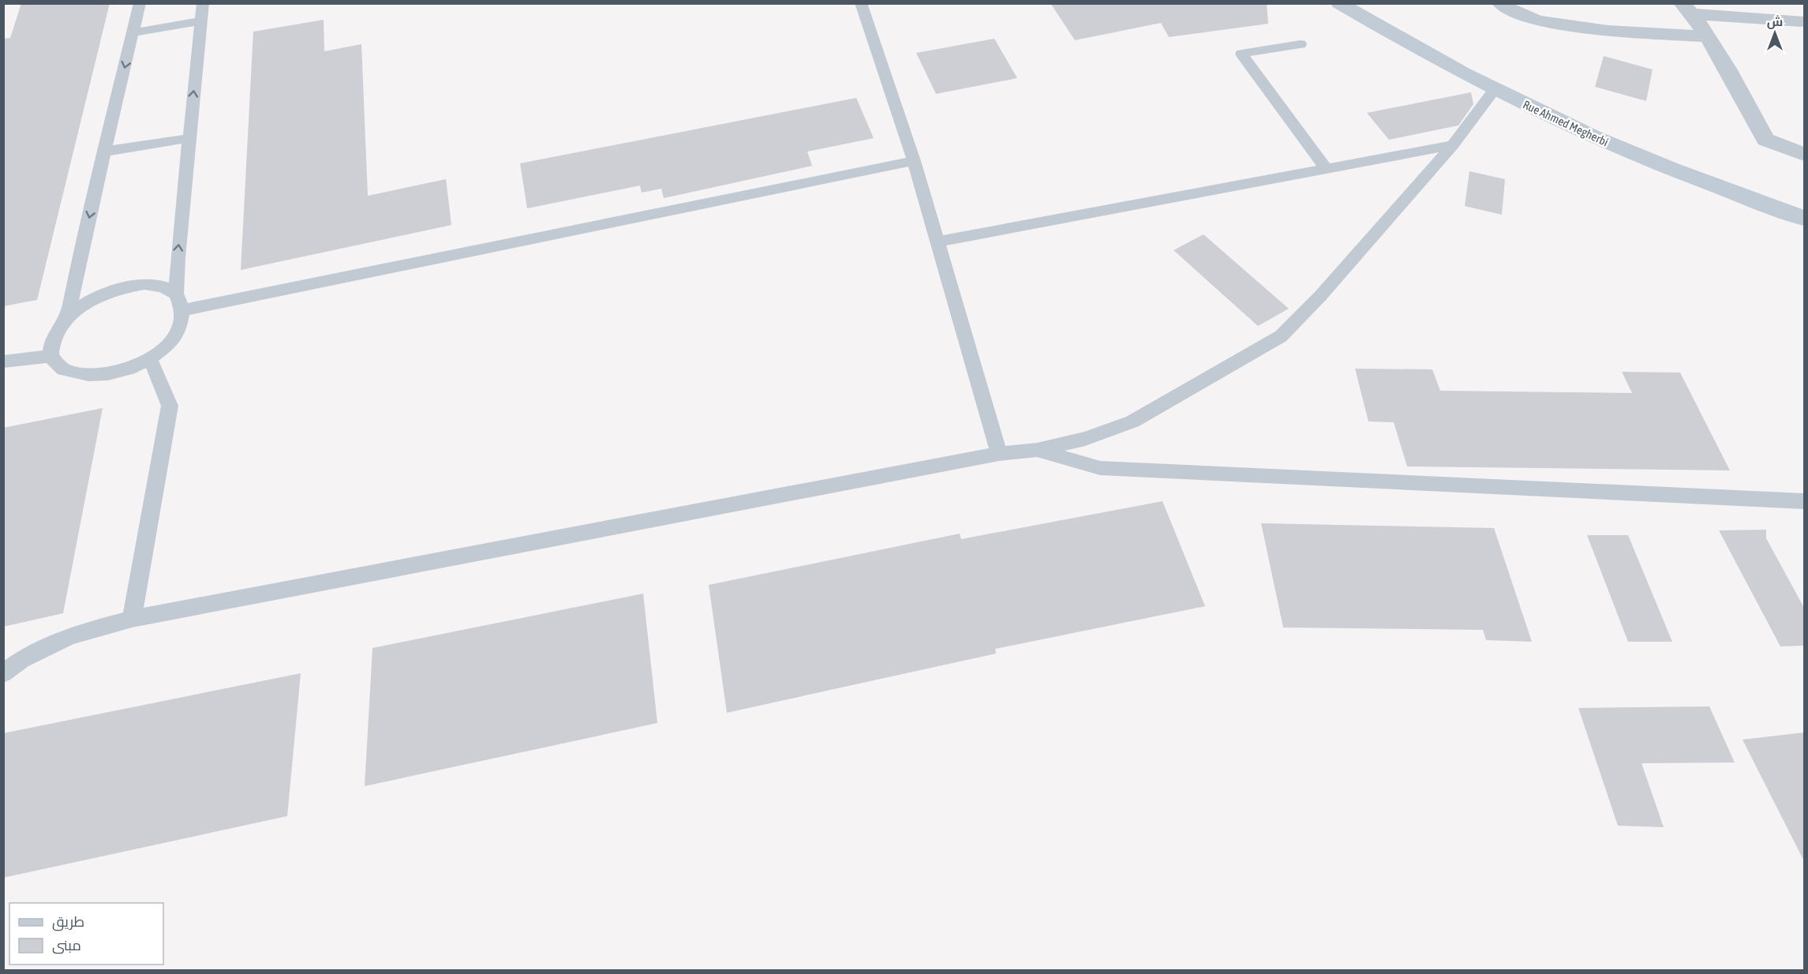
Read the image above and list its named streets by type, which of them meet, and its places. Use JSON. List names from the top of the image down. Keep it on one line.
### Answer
{"streets":{"main road":["Rue Ahmed Megherbi"]},"legend":["طريق","مبنى"],"north":"top"}
